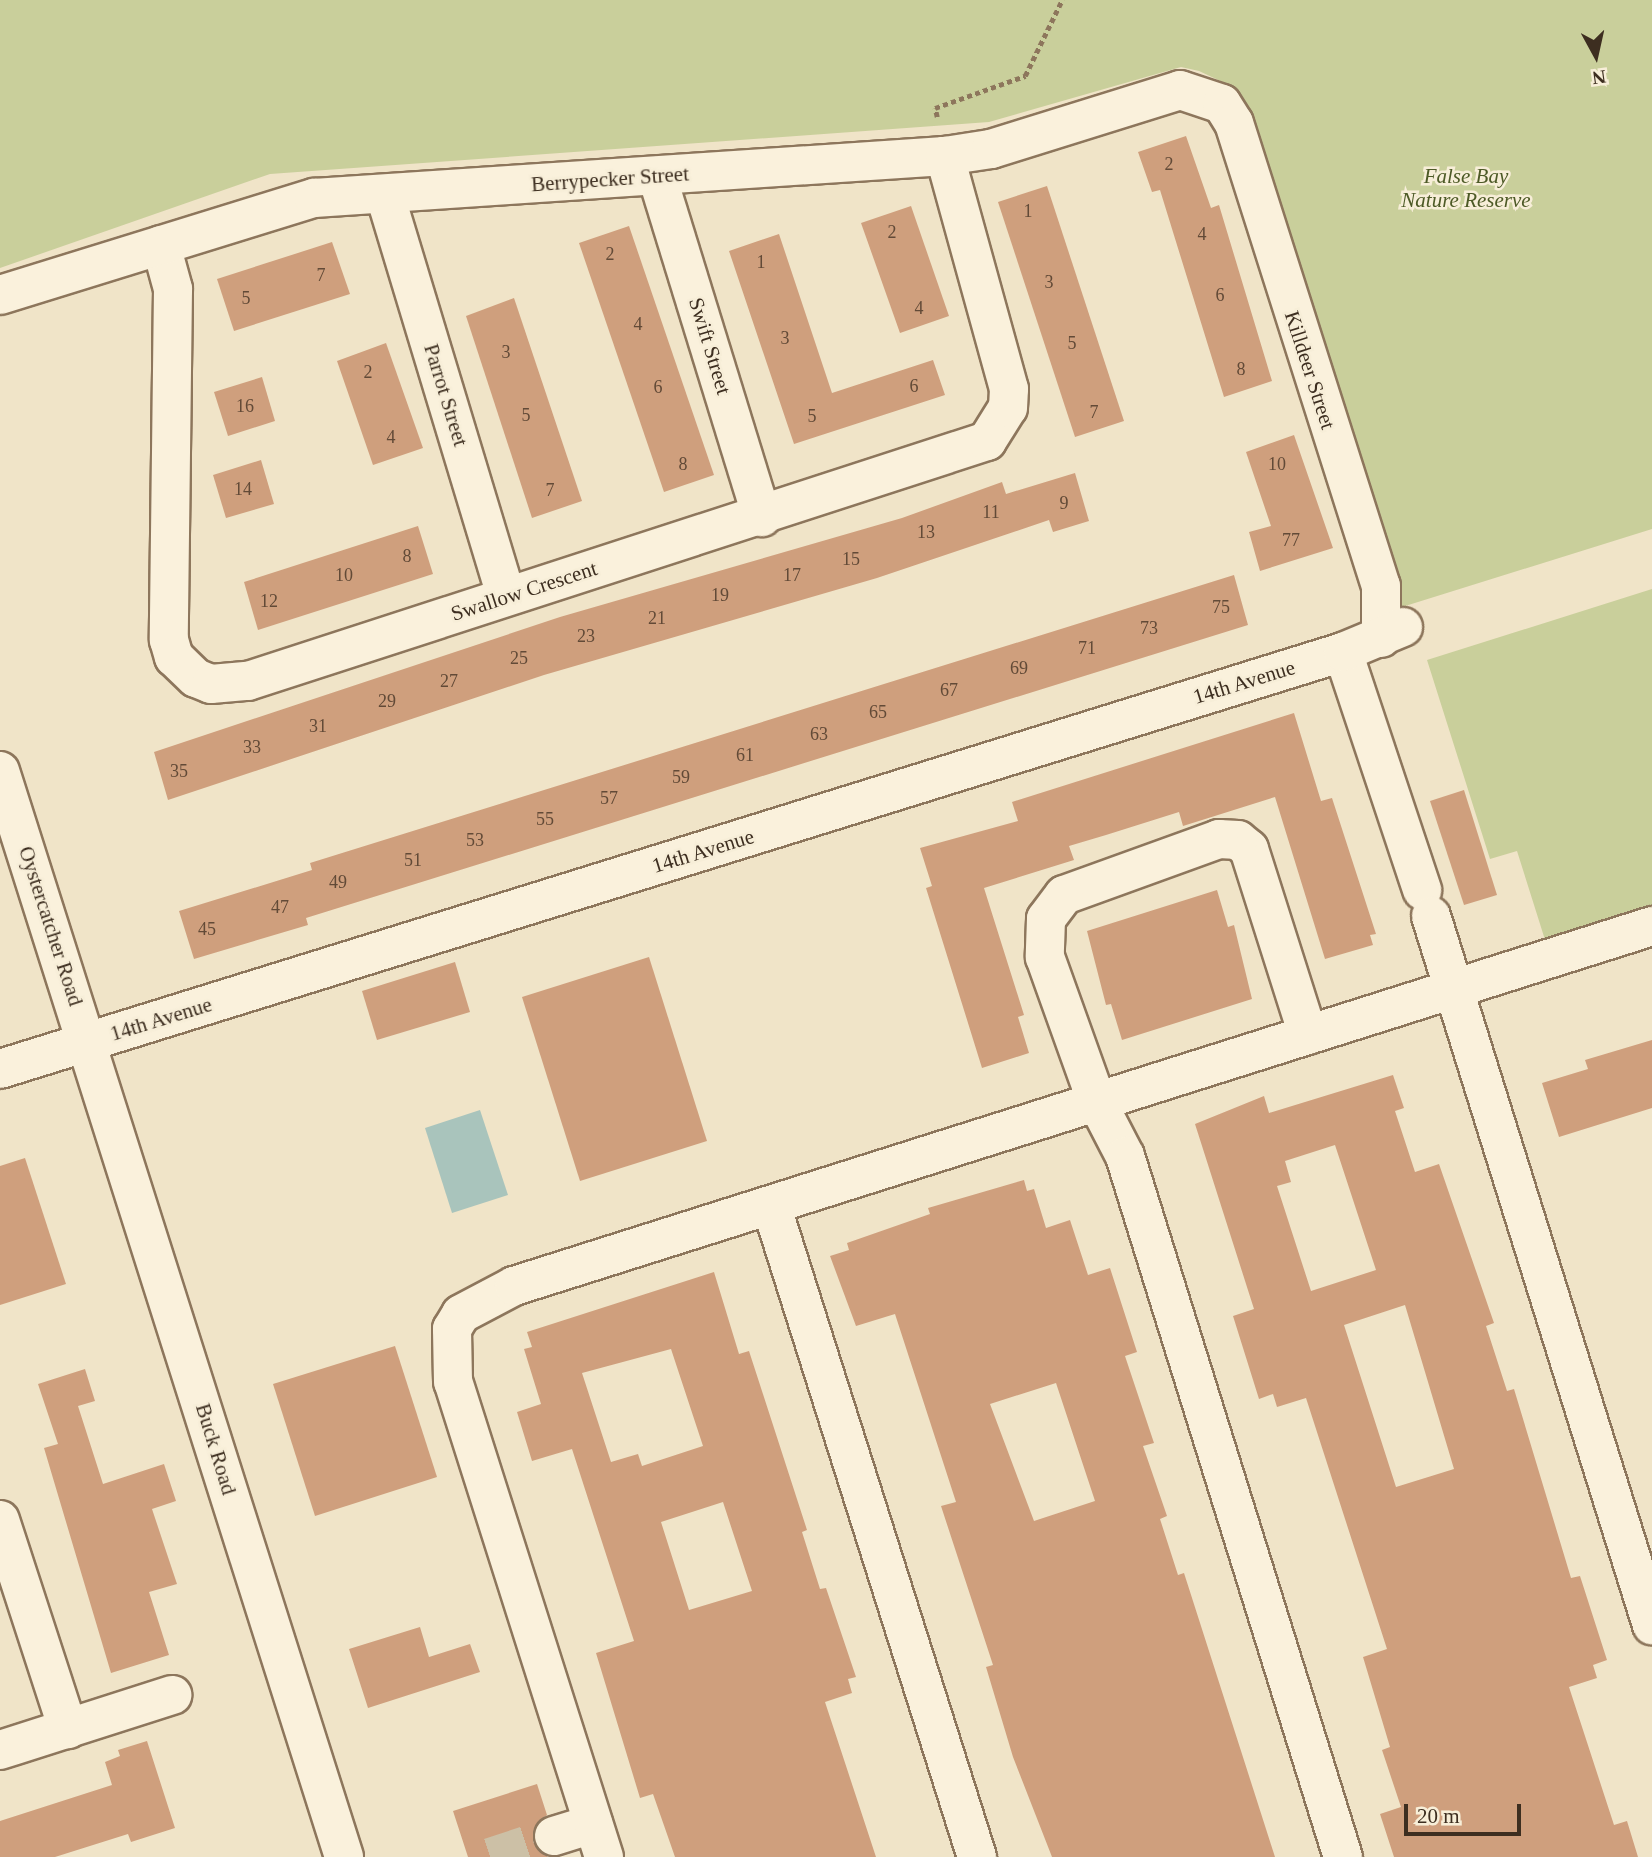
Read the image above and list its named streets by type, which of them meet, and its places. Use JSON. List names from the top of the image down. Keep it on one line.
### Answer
{"streets":{"street":["Berrypecker Street","Swift Street","Killdeer Street","Parrot Street","Swallow Crescent","14th Avenue","Oystercatcher Road","Buck Road"]},"crossings":[["Berrypecker Street","Swift Street"],["Berrypecker Street","Killdeer Street"],["Berrypecker Street","Parrot Street"],["Berrypecker Street","Swallow Crescent"],["Swift Street","Swallow Crescent"],["Killdeer Street","14th Avenue"],["Parrot Street","Swallow Crescent"],["14th Avenue","Oystercatcher Road"],["14th Avenue","Buck Road"],["Oystercatcher Road","Buck Road"]],"parks":["False Bay Nature Reserve"],"house_numbers":["2","1","2","4","2","1","7","3","6","5","4","4","3","5","3","8","2","6","6","16","7","5","5","4","8","10","14","7","9","11","13","77","8","15","10","17","19","12","75","21","73","23","71","25","69","27","67","29","65","31","63","33","61","35","59","57","55","53","51","49","47","45"],"scale_bar":"20 m","north":"bottom"}
